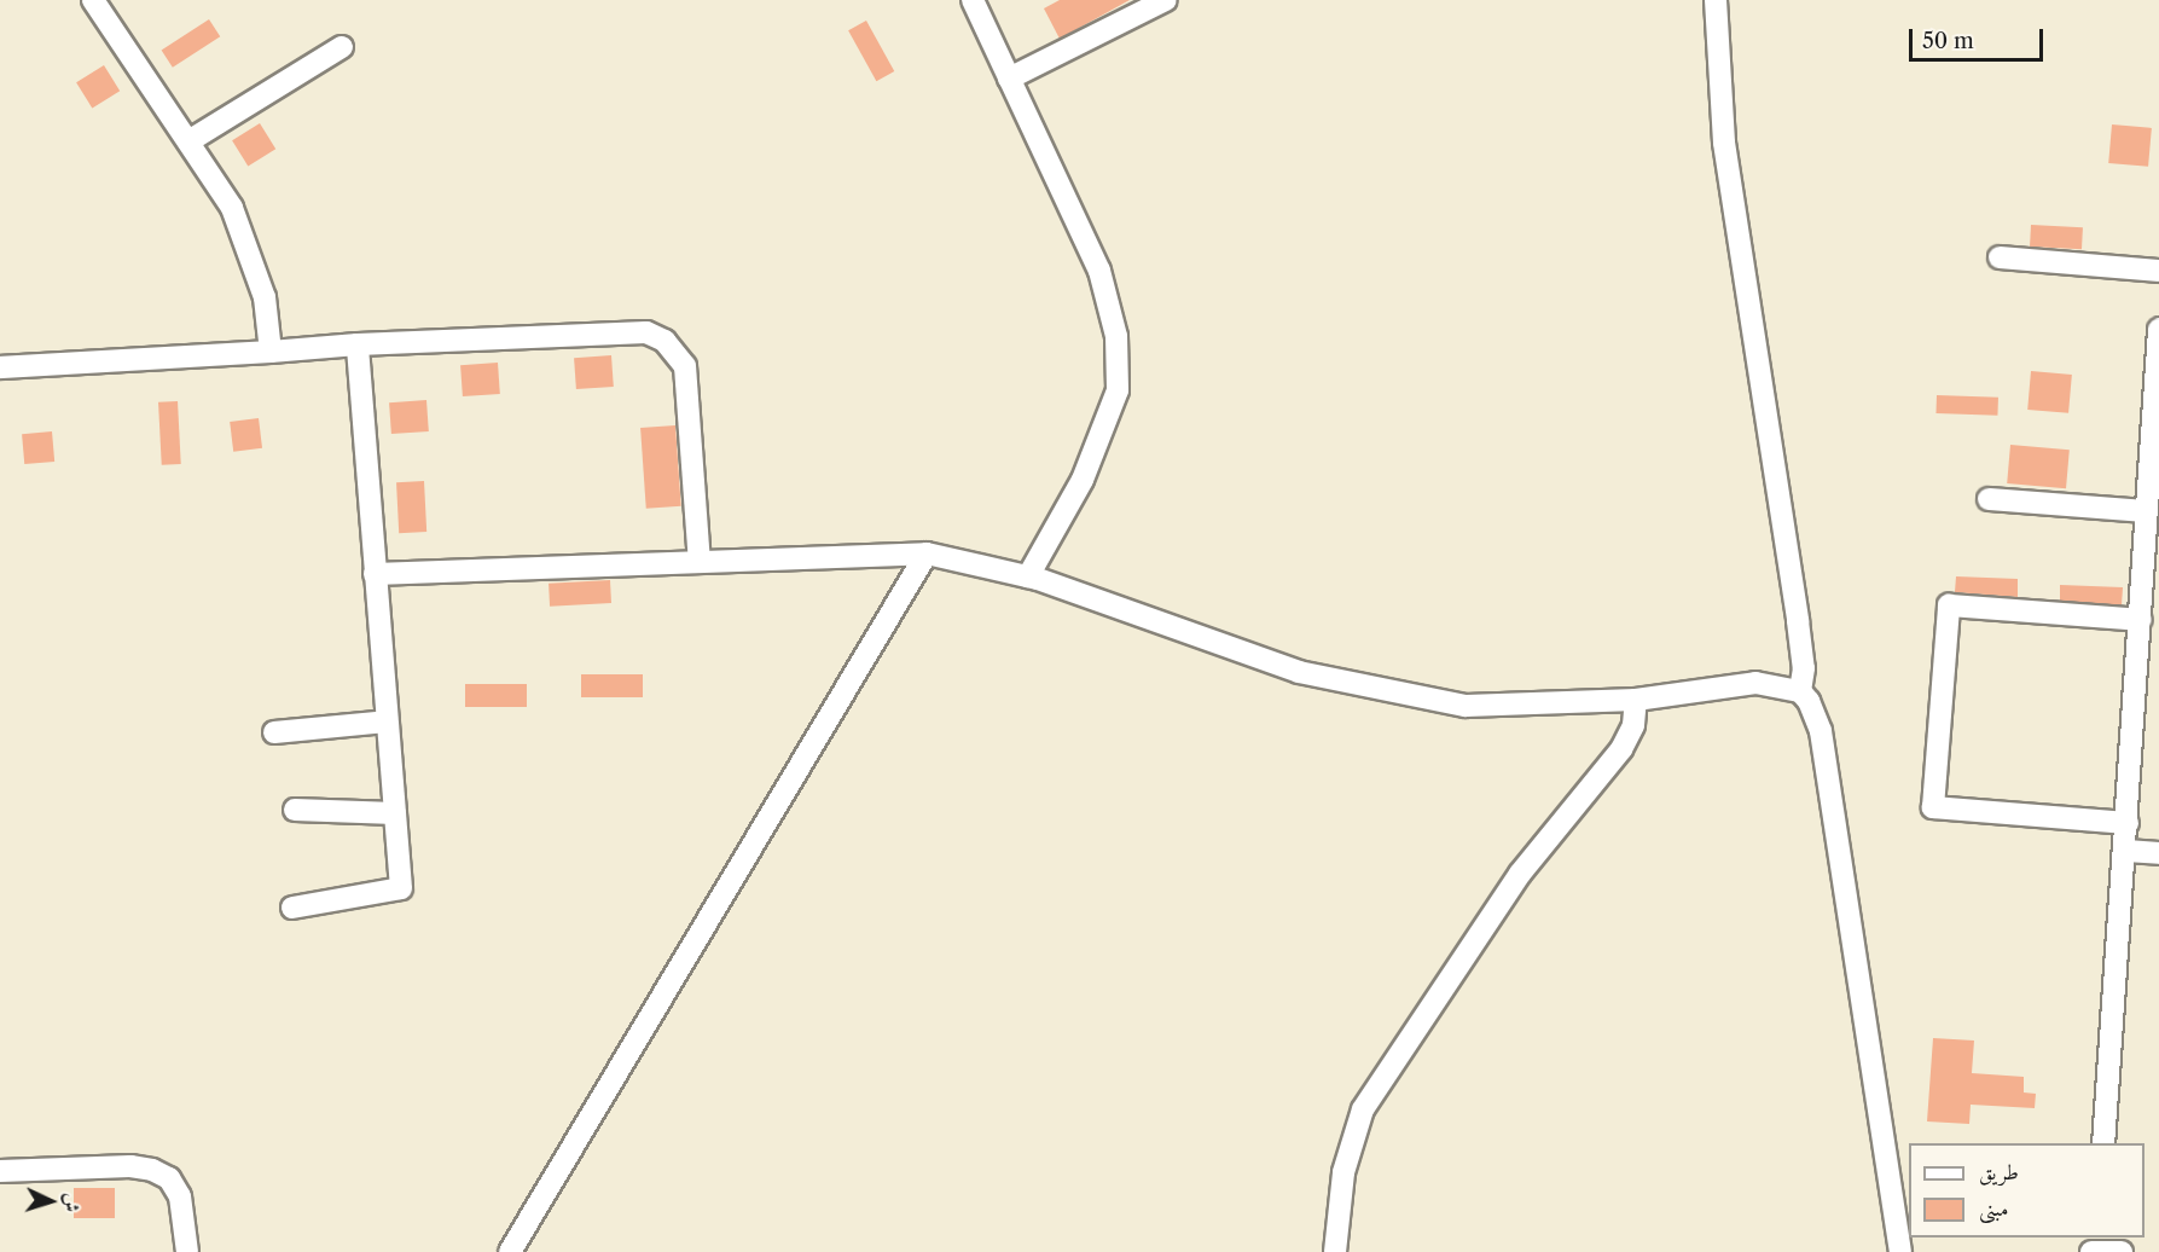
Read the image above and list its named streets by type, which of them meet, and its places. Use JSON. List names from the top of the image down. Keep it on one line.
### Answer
{"legend":["طريق","مبنى"],"scale_bar":"50 m","north":"right"}
